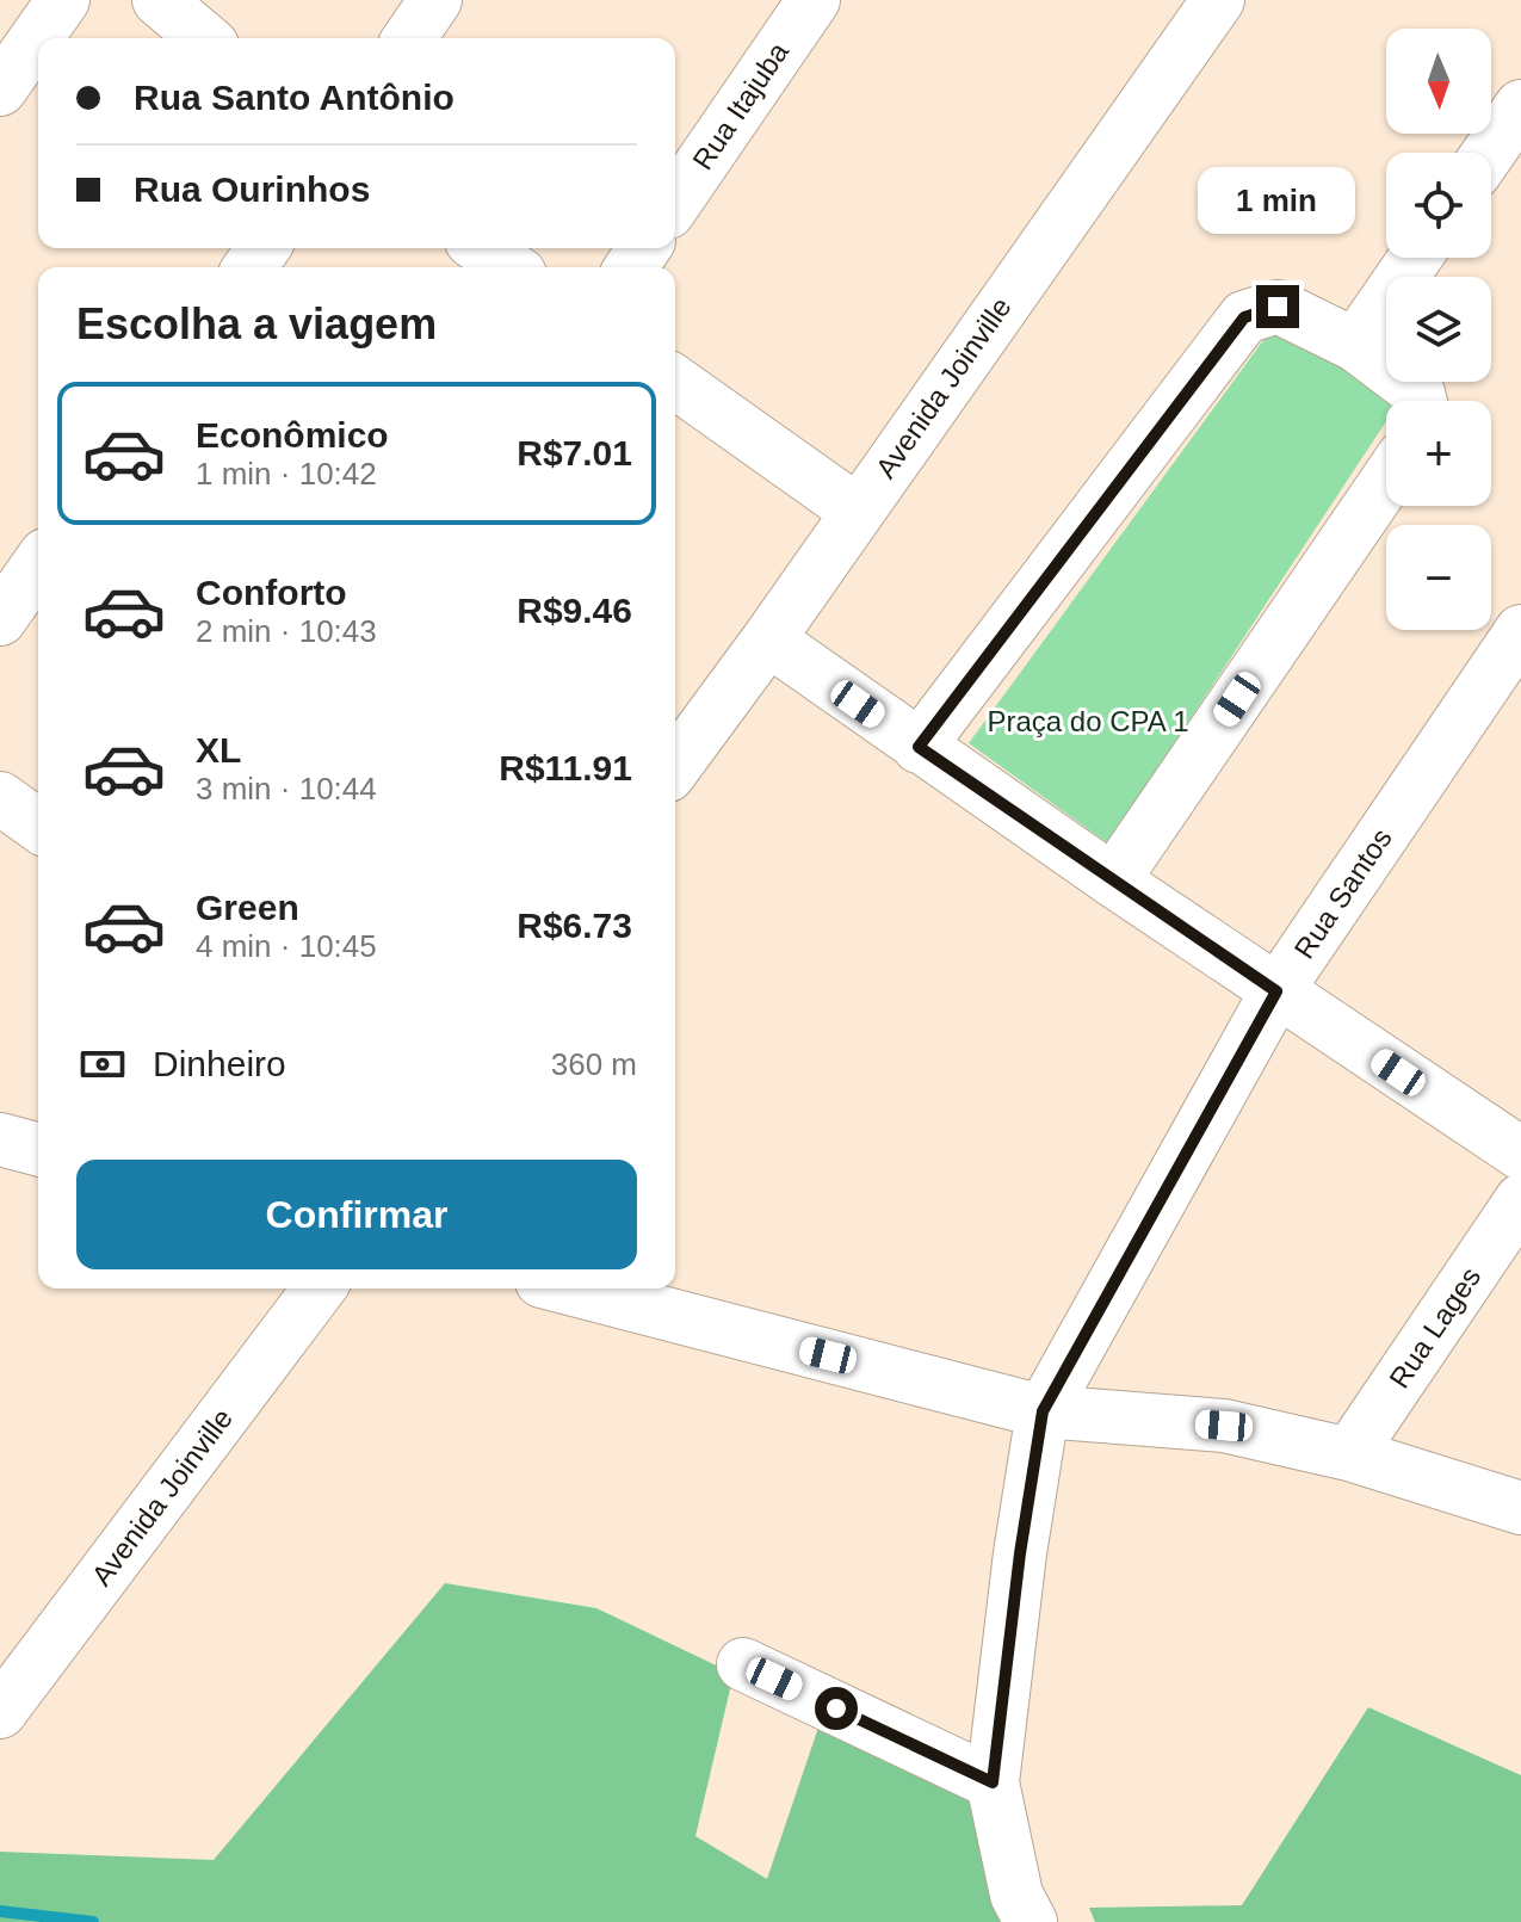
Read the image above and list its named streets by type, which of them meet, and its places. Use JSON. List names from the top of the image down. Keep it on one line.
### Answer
{"streets":{"street":["Rua Itajuba","Avenida Joinville","Rua Santos","Rua Lages"]},"parks":["Praça do CPA 1"],"north":"bottom","page":{"map_buttons":["+","−"],"banner":["Rua Santo Antônio","Rua Ourinhos"],"bubble":"1 min","heading":"Escolha a viagem","list":[{"name":"Econômico","note":"1 min · 10:42","value":"R$7.01"},{"name":"Conforto","note":"2 min · 10:43","value":"R$9.46"},{"name":"XL","note":"3 min · 10:44","value":"R$11.91"},{"name":"Green","note":"4 min · 10:45","value":"R$6.73"}],"pay":["Dinheiro","360 m"],"buttons":"Confirmar"}}
